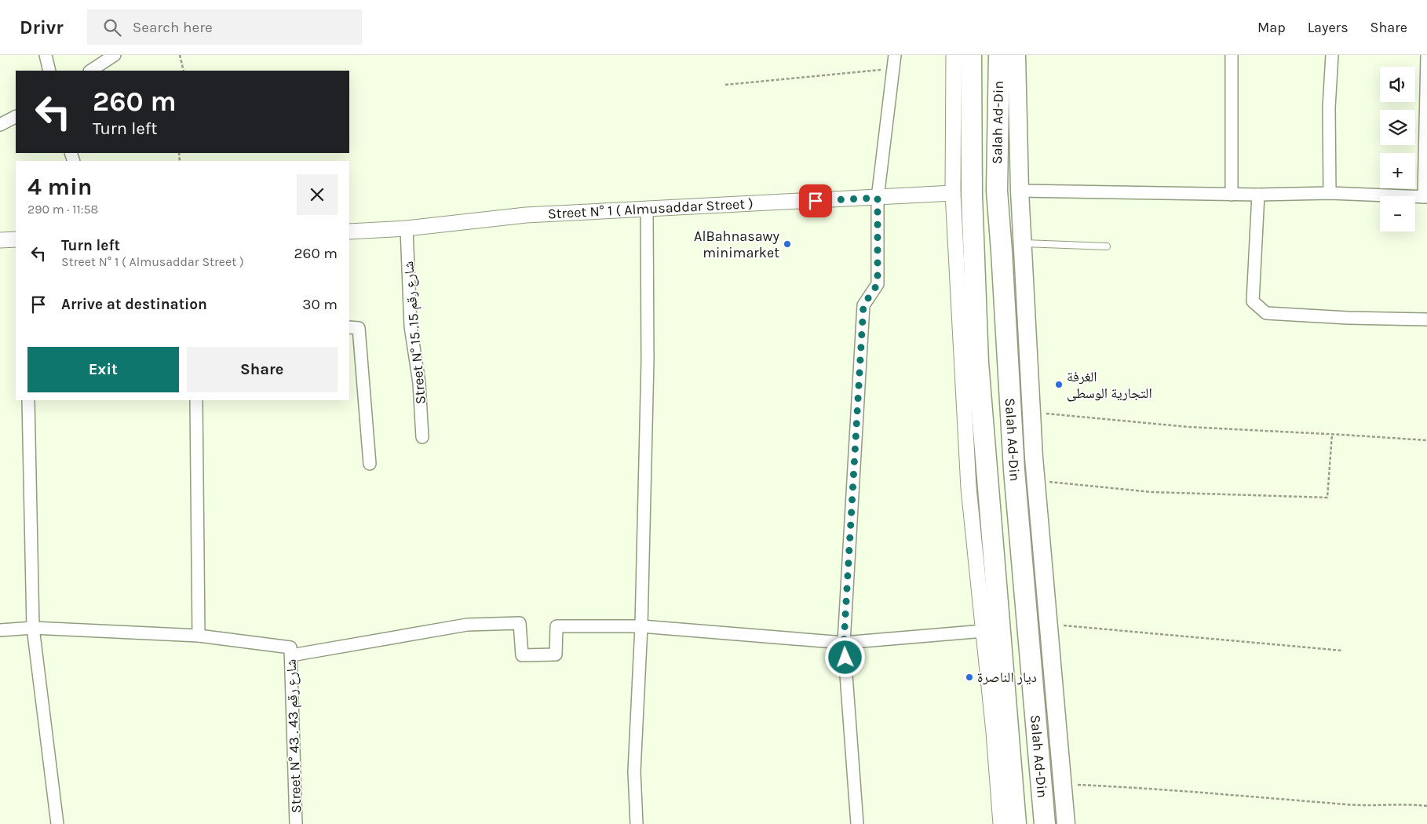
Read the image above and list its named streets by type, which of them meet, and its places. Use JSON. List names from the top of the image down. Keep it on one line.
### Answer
{"streets":{"highway":["Salah Ad-Din"],"street":["Street N° 1 ( Almusaddar Street )","Street N° 15 .شارع رقم 15","Street N° 43 . شارع رقم 43"]},"crossings":[["Street N° 1 ( Almusaddar Street )","Street N° 15 .شارع رقم 15"]],"places":["AlBahnasawy minimarket","الغرفة التجارية الوسطى","ديار الناصرة"],"page":{"header":"Drivr","search":"Search here","nav":["Map","Layers","Share"],"map_buttons":["+","−"],"turn":["260 m","Turn left"],"heading":["4 min","290 m · 11:58"],"list":[{"name":"Turn left","note":"Street N° 1 ( Almusaddar Street )","value":"260 m"},{"name":"Arrive at destination","value":"30 m"}],"buttons":["Exit","Share"]}}
